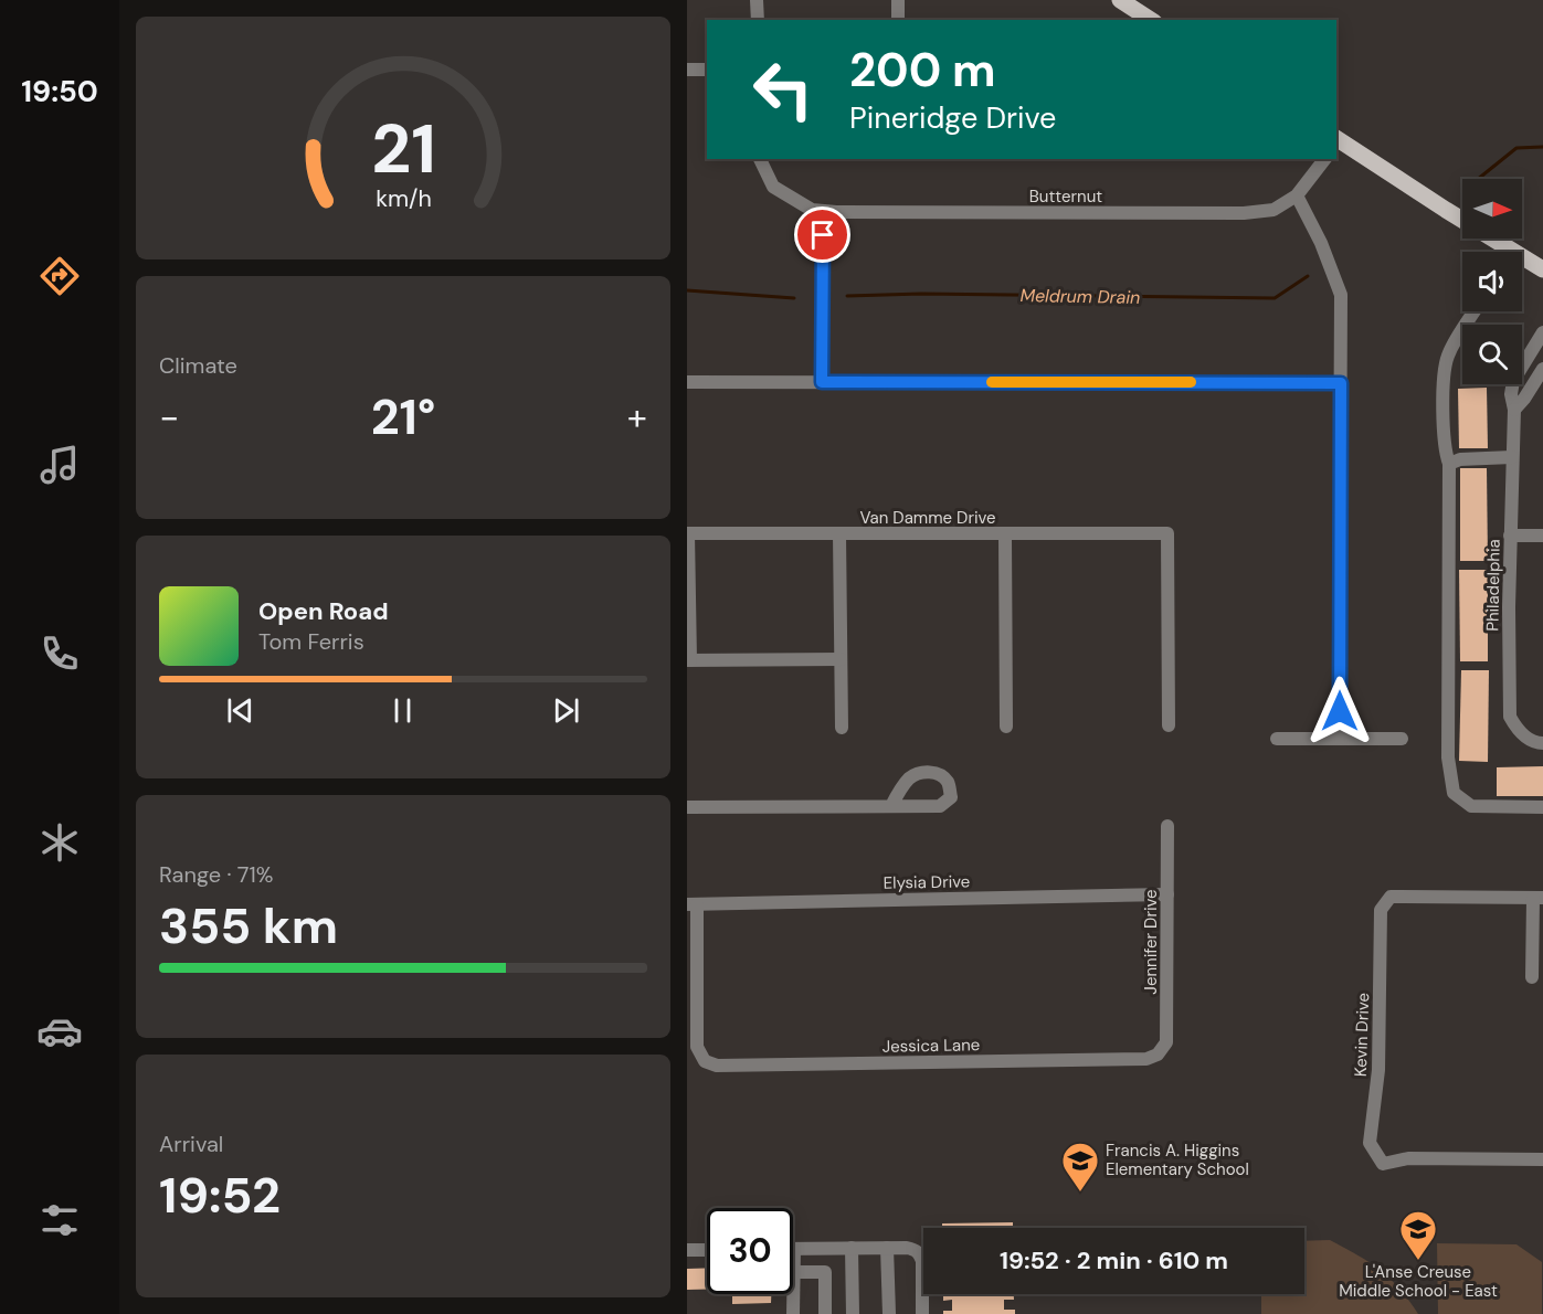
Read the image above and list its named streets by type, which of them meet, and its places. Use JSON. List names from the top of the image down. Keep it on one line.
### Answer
{"streets":{"street":["Butternut","Van Damme Drive","Philadelphia","Elysia Drive","Jennifer Drive","Kevin Drive","Jessica Lane"]},"crossings":[["Elysia Drive","Jennifer Drive"],["Elysia Drive","Jessica Lane"],["Jennifer Drive","Jessica Lane"]],"water":["Meldrum Drain"],"places":{"school or university":["Francis A. Higgins Elementary School","L'Anse Creuse Middle School - East"]},"north":"right","page":{"tabs":"19:50","turn":["200 m","Pineridge Drive"],"tile":["Climate",["Range · 71%","355 km"],["Arrival","19:52"]],"heat":["−","21°","+"],"song":["Open Road","Tom Ferris"],"limit":"30","trip":"19:52 · 2 min · 610 m","gauge":["21","km/h"]}}
